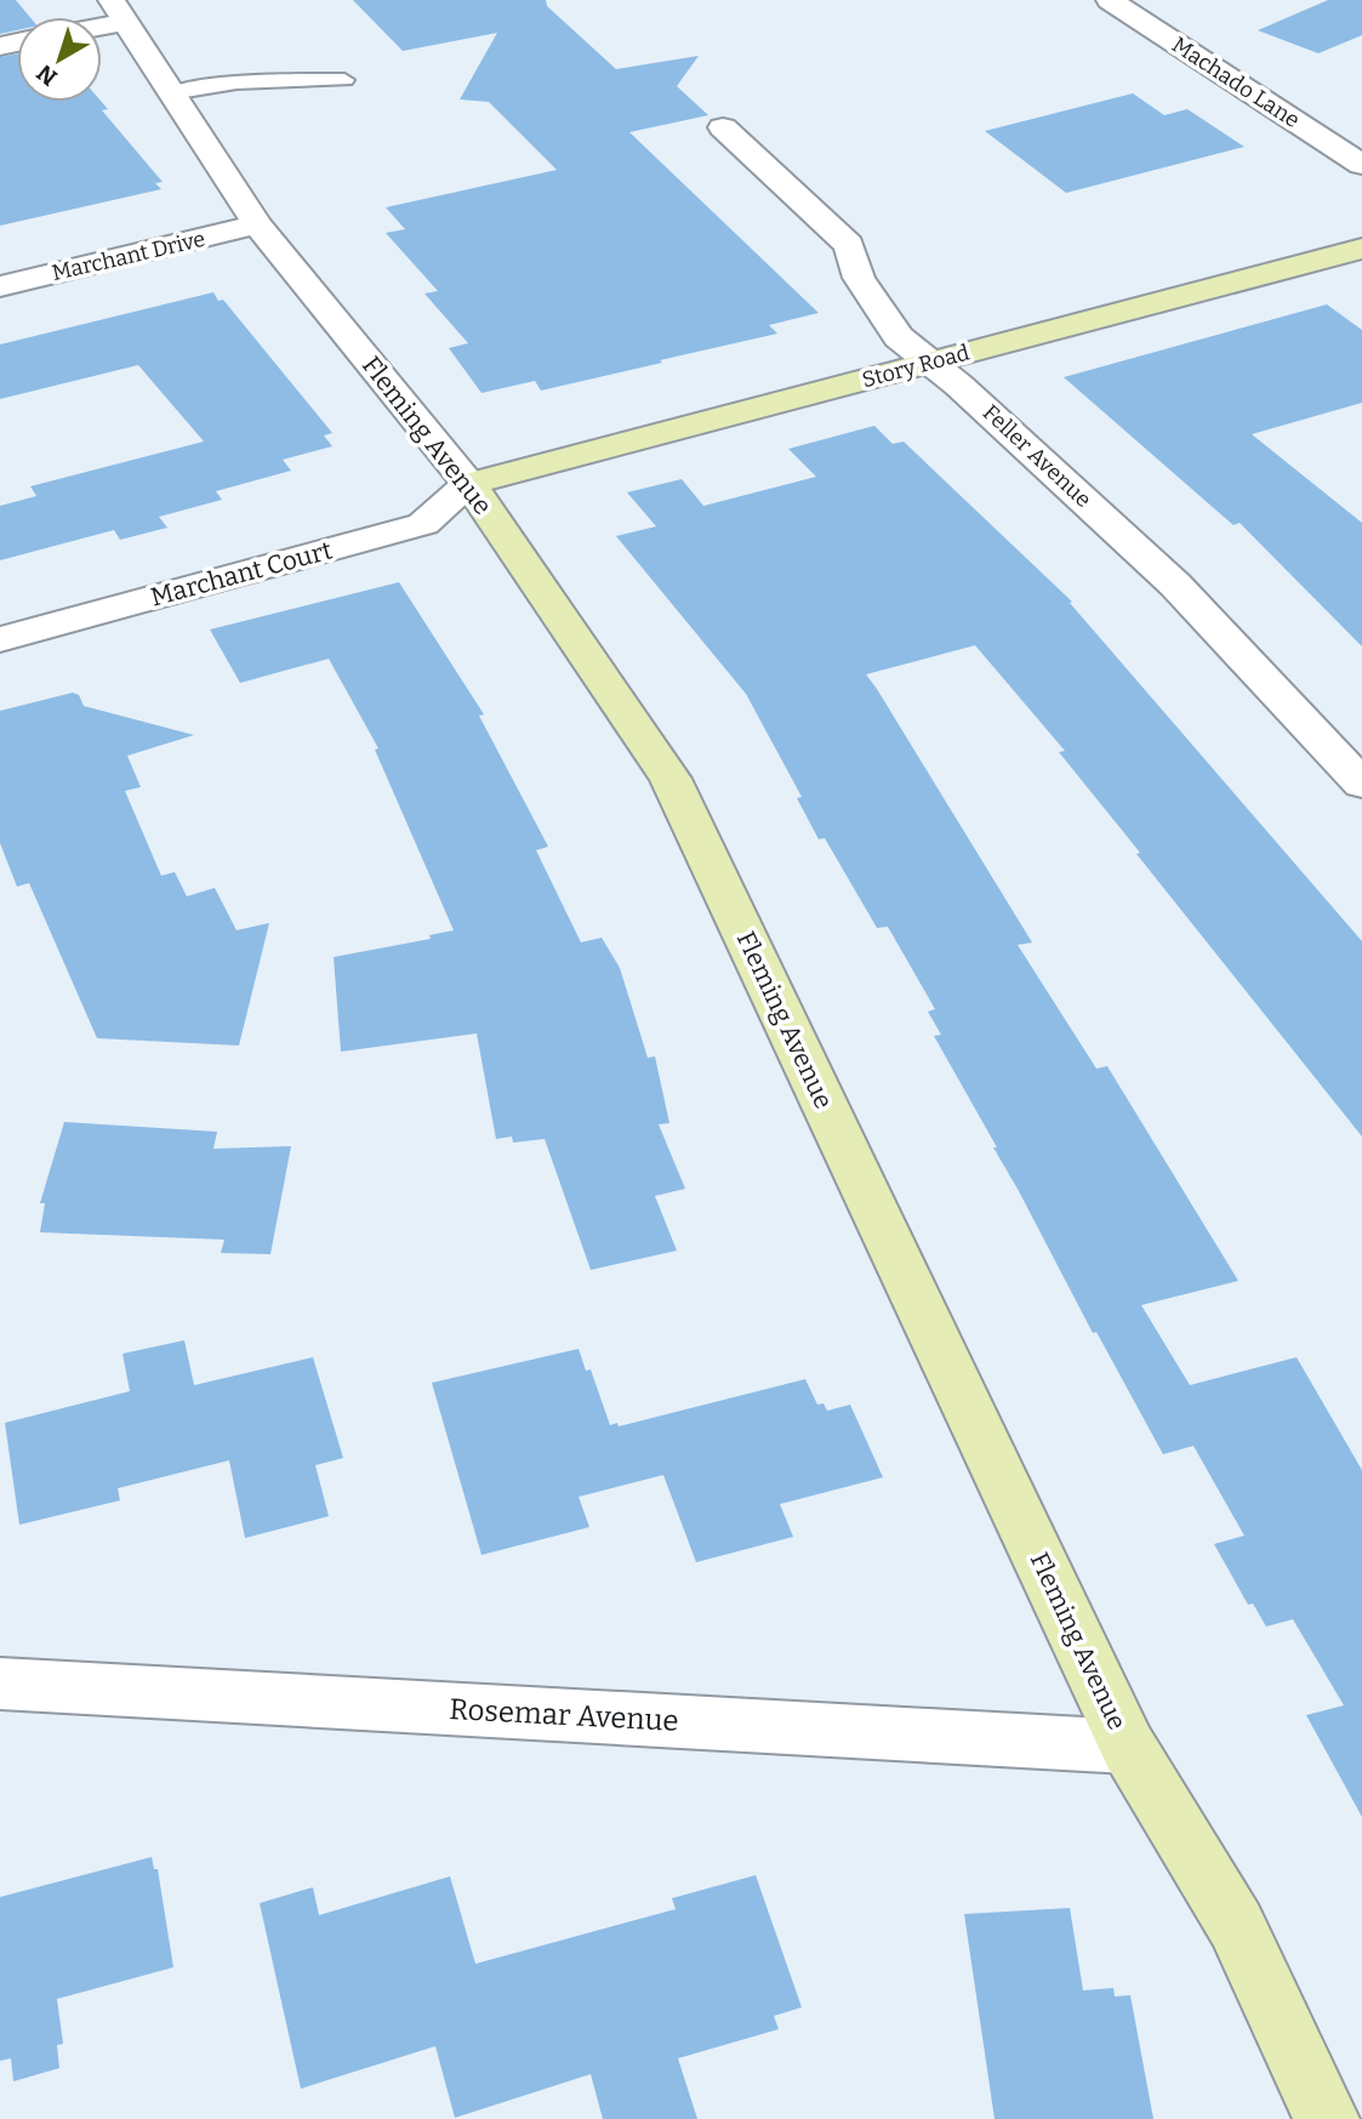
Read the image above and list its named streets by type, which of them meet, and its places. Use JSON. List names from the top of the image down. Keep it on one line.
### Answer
{"streets":{"street":["Machado Lane","Marchant Drive","Story Road","Fleming Avenue","Feller Avenue","Marchant Court","Rosemar Avenue"]},"crossings":[["Marchant Drive","Fleming Avenue"],["Story Road","Fleming Avenue"],["Story Road","Feller Avenue"],["Story Road","Marchant Court"],["Fleming Avenue","Marchant Court"],["Fleming Avenue","Rosemar Avenue"]],"north":"bottom left"}
